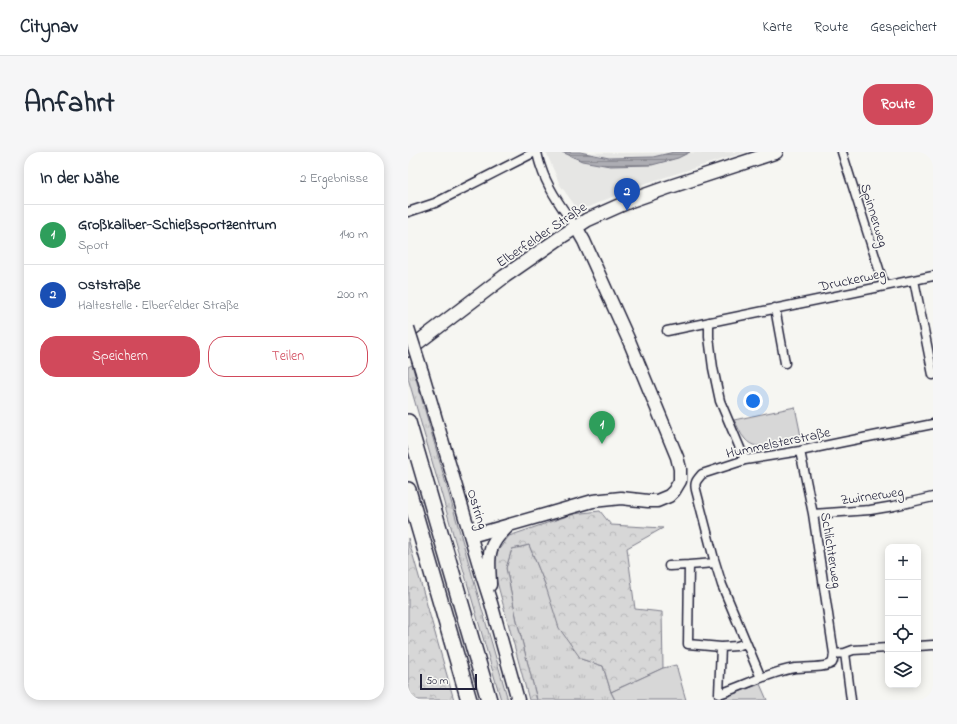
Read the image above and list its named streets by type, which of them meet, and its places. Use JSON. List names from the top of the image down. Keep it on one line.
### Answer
{"streets":{"main road":["Elberfelder Straße","Ostring"],"street":["Spinnerweg","Druckerweg","Hummelsterstraße","Zwirnerweg","Schlichterweg"]},"crossings":[["Spinnerweg","Druckerweg"],["Hummelsterstraße","Schlichterweg"],["Zwirnerweg","Schlichterweg"]],"scale_bar":"50 m","page":{"header":"Citynav","nav":["Karte","Route","Gespeichert"],"title":"Anfahrt","buttons":["Route",["Speichern","Teilen"]],"heading":["In der Nähe","2 Ergebnisse"],"pins":["2","1"],"list":[{"mark":"1","name":"Großkaliber-Schießsportzentrum","note":"Sport","value":"140 m"},{"mark":"2","name":"Oststraße","note":"Haltestelle · Elberfelder Straße","value":"200 m"}],"map_buttons":["+","−"],"scale":"50 m"}}
